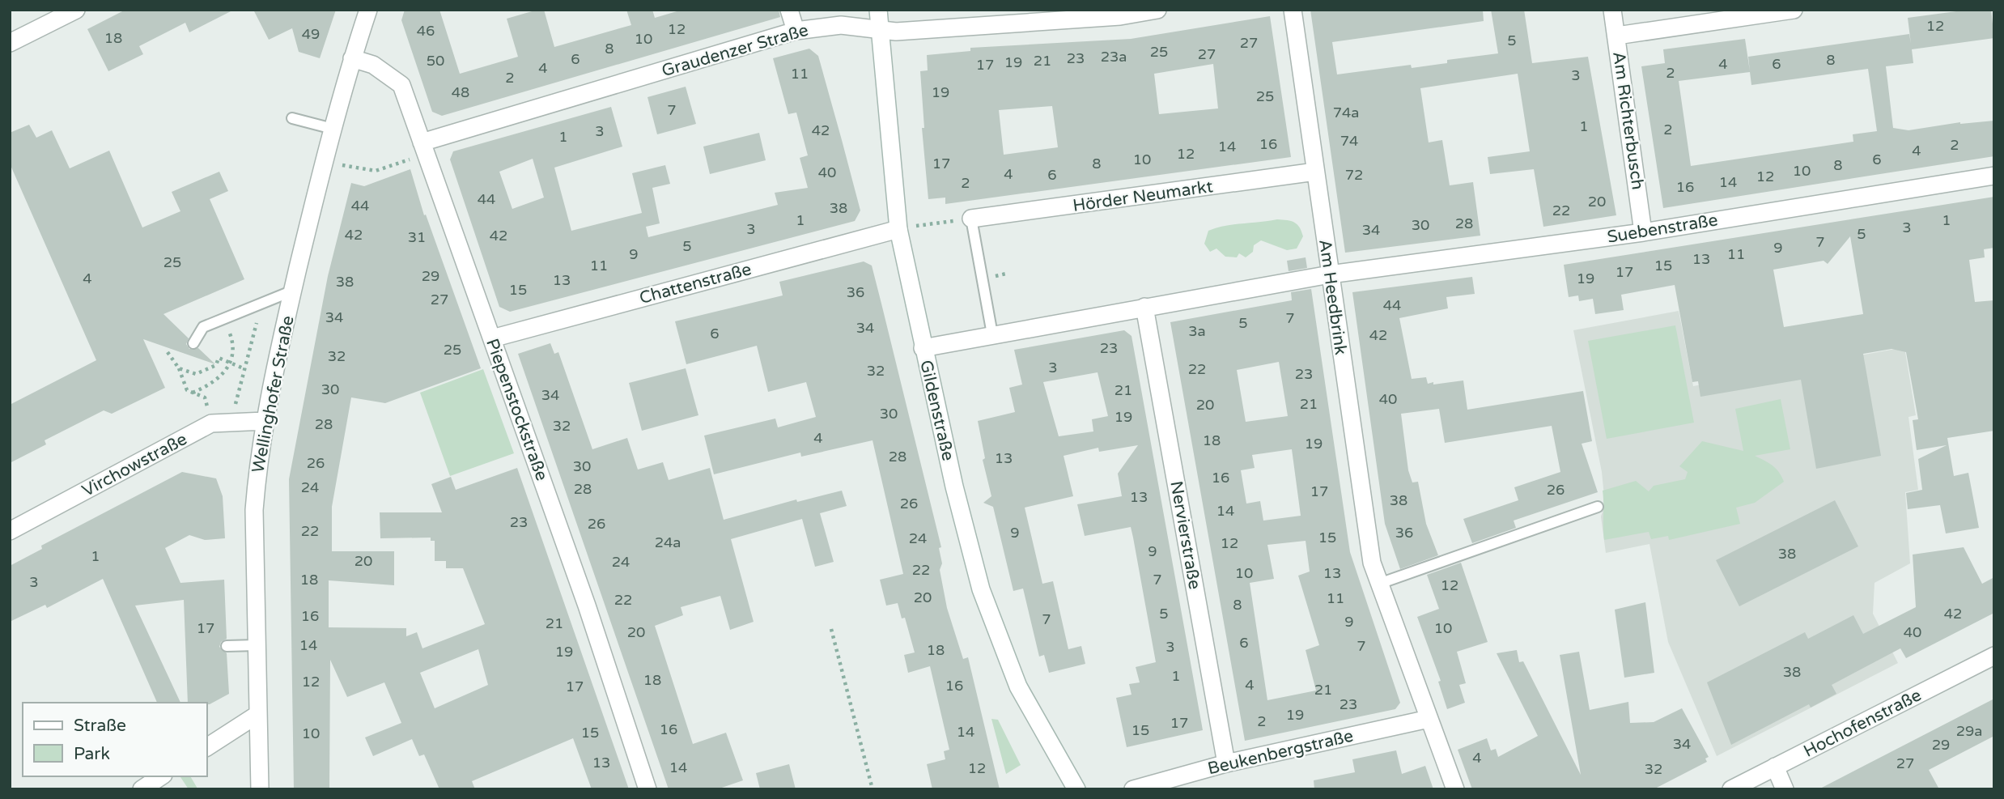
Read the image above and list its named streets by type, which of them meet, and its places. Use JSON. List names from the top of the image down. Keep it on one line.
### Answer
{"streets":{"street":["Graudenzer Straße","Am Richterbusch","Hörder Neumarkt","Suebenstraße","Chattenstraße","Am Heedbrink","Wellinghofer Straße","Piepenstockstraße","Gildenstraße","Virchowstraße","Nervierstraße","Hochofenstraße","Beukenbergstraße"]},"crossings":[["Graudenzer Straße","Piepenstockstraße"],["Graudenzer Straße","Gildenstraße"],["Am Richterbusch","Suebenstraße"],["Hörder Neumarkt","Am Heedbrink"],["Suebenstraße","Am Heedbrink"],["Chattenstraße","Piepenstockstraße"],["Chattenstraße","Gildenstraße"],["Am Heedbrink","Beukenbergstraße"],["Wellinghofer Straße","Piepenstockstraße"],["Wellinghofer Straße","Virchowstraße"],["Nervierstraße","Beukenbergstraße"]],"house_numbers":["12","12","46","49","18","10","5","27","8","25","27","23a","23","6","8","50","21","19","4","6","17","4","2","11","3","2","48","19","25","7","74a","1","2","42","3","1","74","16","2","14","4","12","10","6","17","8","8","10","40","4","6","72","12","14","2","16","44","20","44","38","22","1","1","28","30","3","3","34","5","42","42","31","7","5","9","9","11","13","25","11","15","17","29","4","19","13","38","15","36","27","44","34","7","5","34","3a","6","42","23","25","32","3","22","32","23","30","21","34","40","21","20","30","19","28","32","4","18","19","28","13","26","30","16","24","28","26","17","13","38","26","14","23","26","22","9","36","15","24","24a","12","9","38","1","20","24","22","10","13","18","7","3","12","20","11","22","8","5","42","16","7","9","21","17","10","20","40","6","14","7","3","18","19","38","1","18","12","4","16","17","21","23","19","2","17","16","15","29a","14","15","10","34","29","4","13","27","14","12","32"],"legend":["Straße","Park"]}
